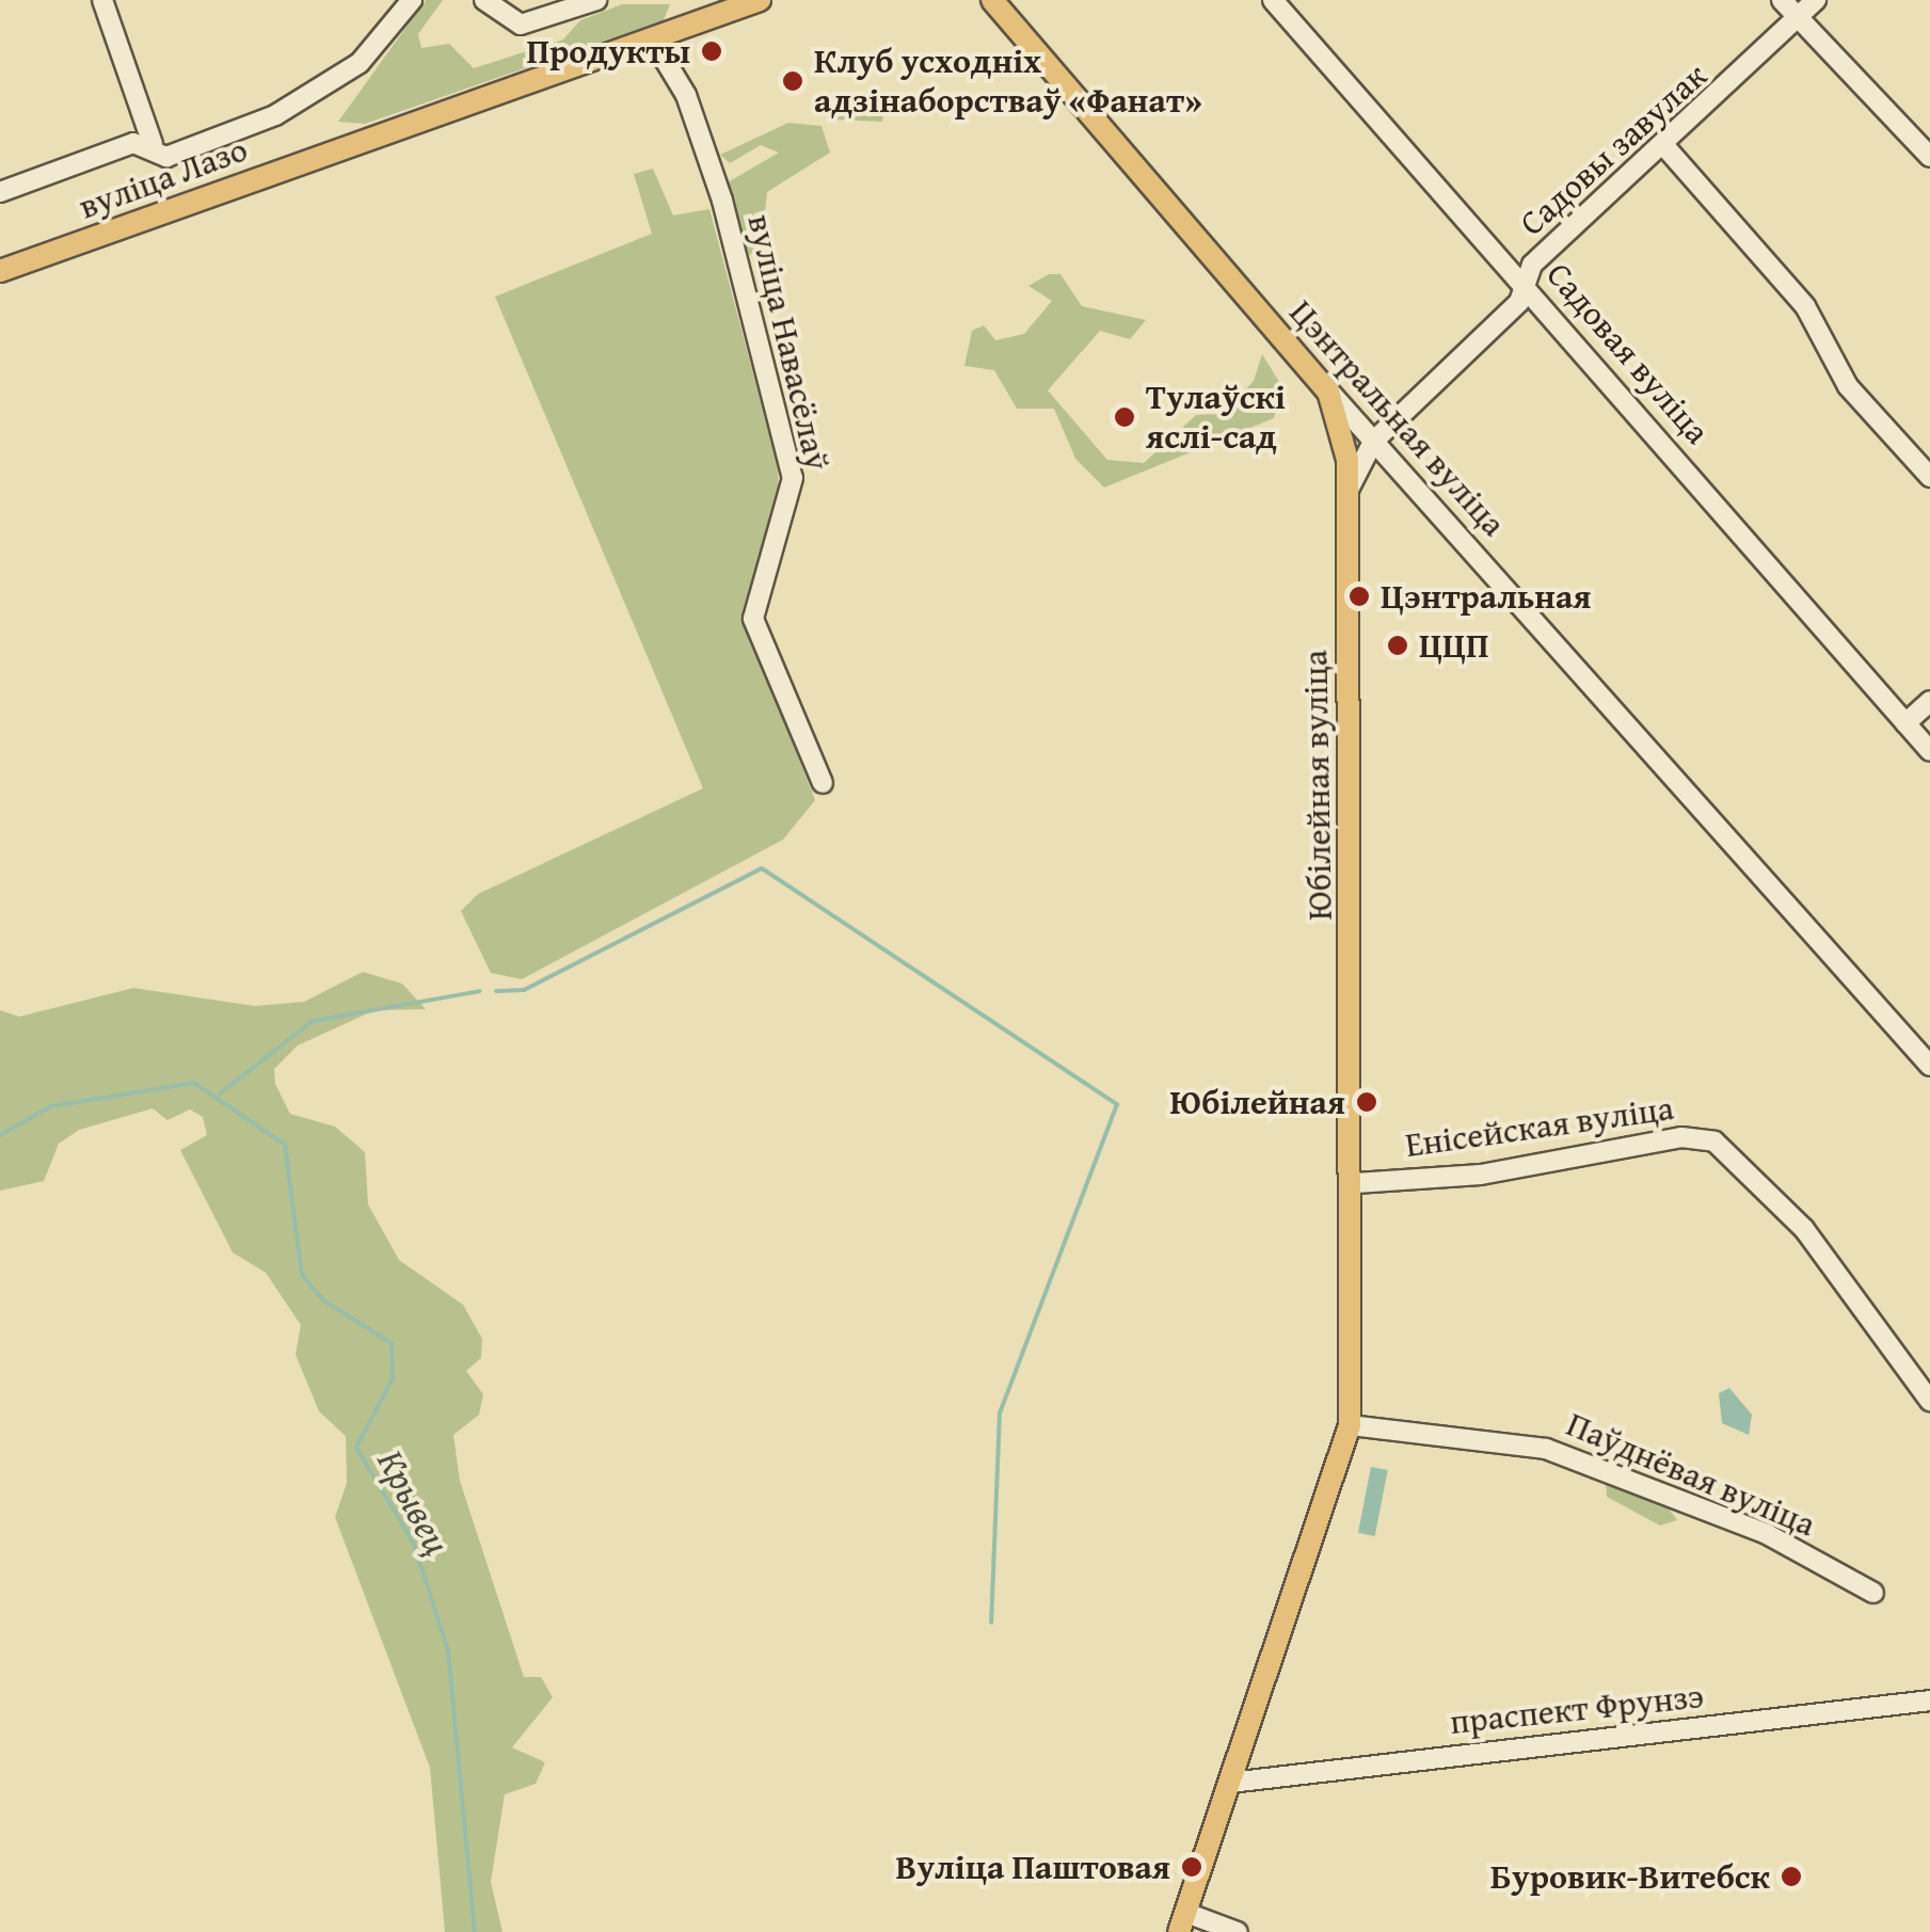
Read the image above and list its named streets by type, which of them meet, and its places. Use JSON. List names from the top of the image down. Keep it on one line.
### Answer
{"streets":{"main road":["вуліца Лазо","Цэнтральная вуліца","Юбілейная вуліца"],"street":["Садовы завулак","вуліца Навасёлаў","Садовая вуліца","Енісейская вуліца","Паўднёвая вуліца","праспект Фрунзэ"]},"crossings":[["Садовы завулак","Садовая вуліца"],["Садовы завулак","Цэнтральная вуліца"],["Садовы завулак","Юбілейная вуліца"],["вуліца Лазо","вуліца Навасёлаў"],["Цэнтральная вуліца","Юбілейная вуліца"],["Юбілейная вуліца","Енісейская вуліца"],["Юбілейная вуліца","Паўднёвая вуліца"],["Юбілейная вуліца","праспект Фрунзэ"]],"water":["Крывец"],"places":["Продукты","Клуб усходніх адзінаборстваў «Фанат»","Тулаўскі яслі-сад","Цэнтральная","ЦЦП","Юбілейная","Вуліца Паштовая","Буровик-Витебск"]}
